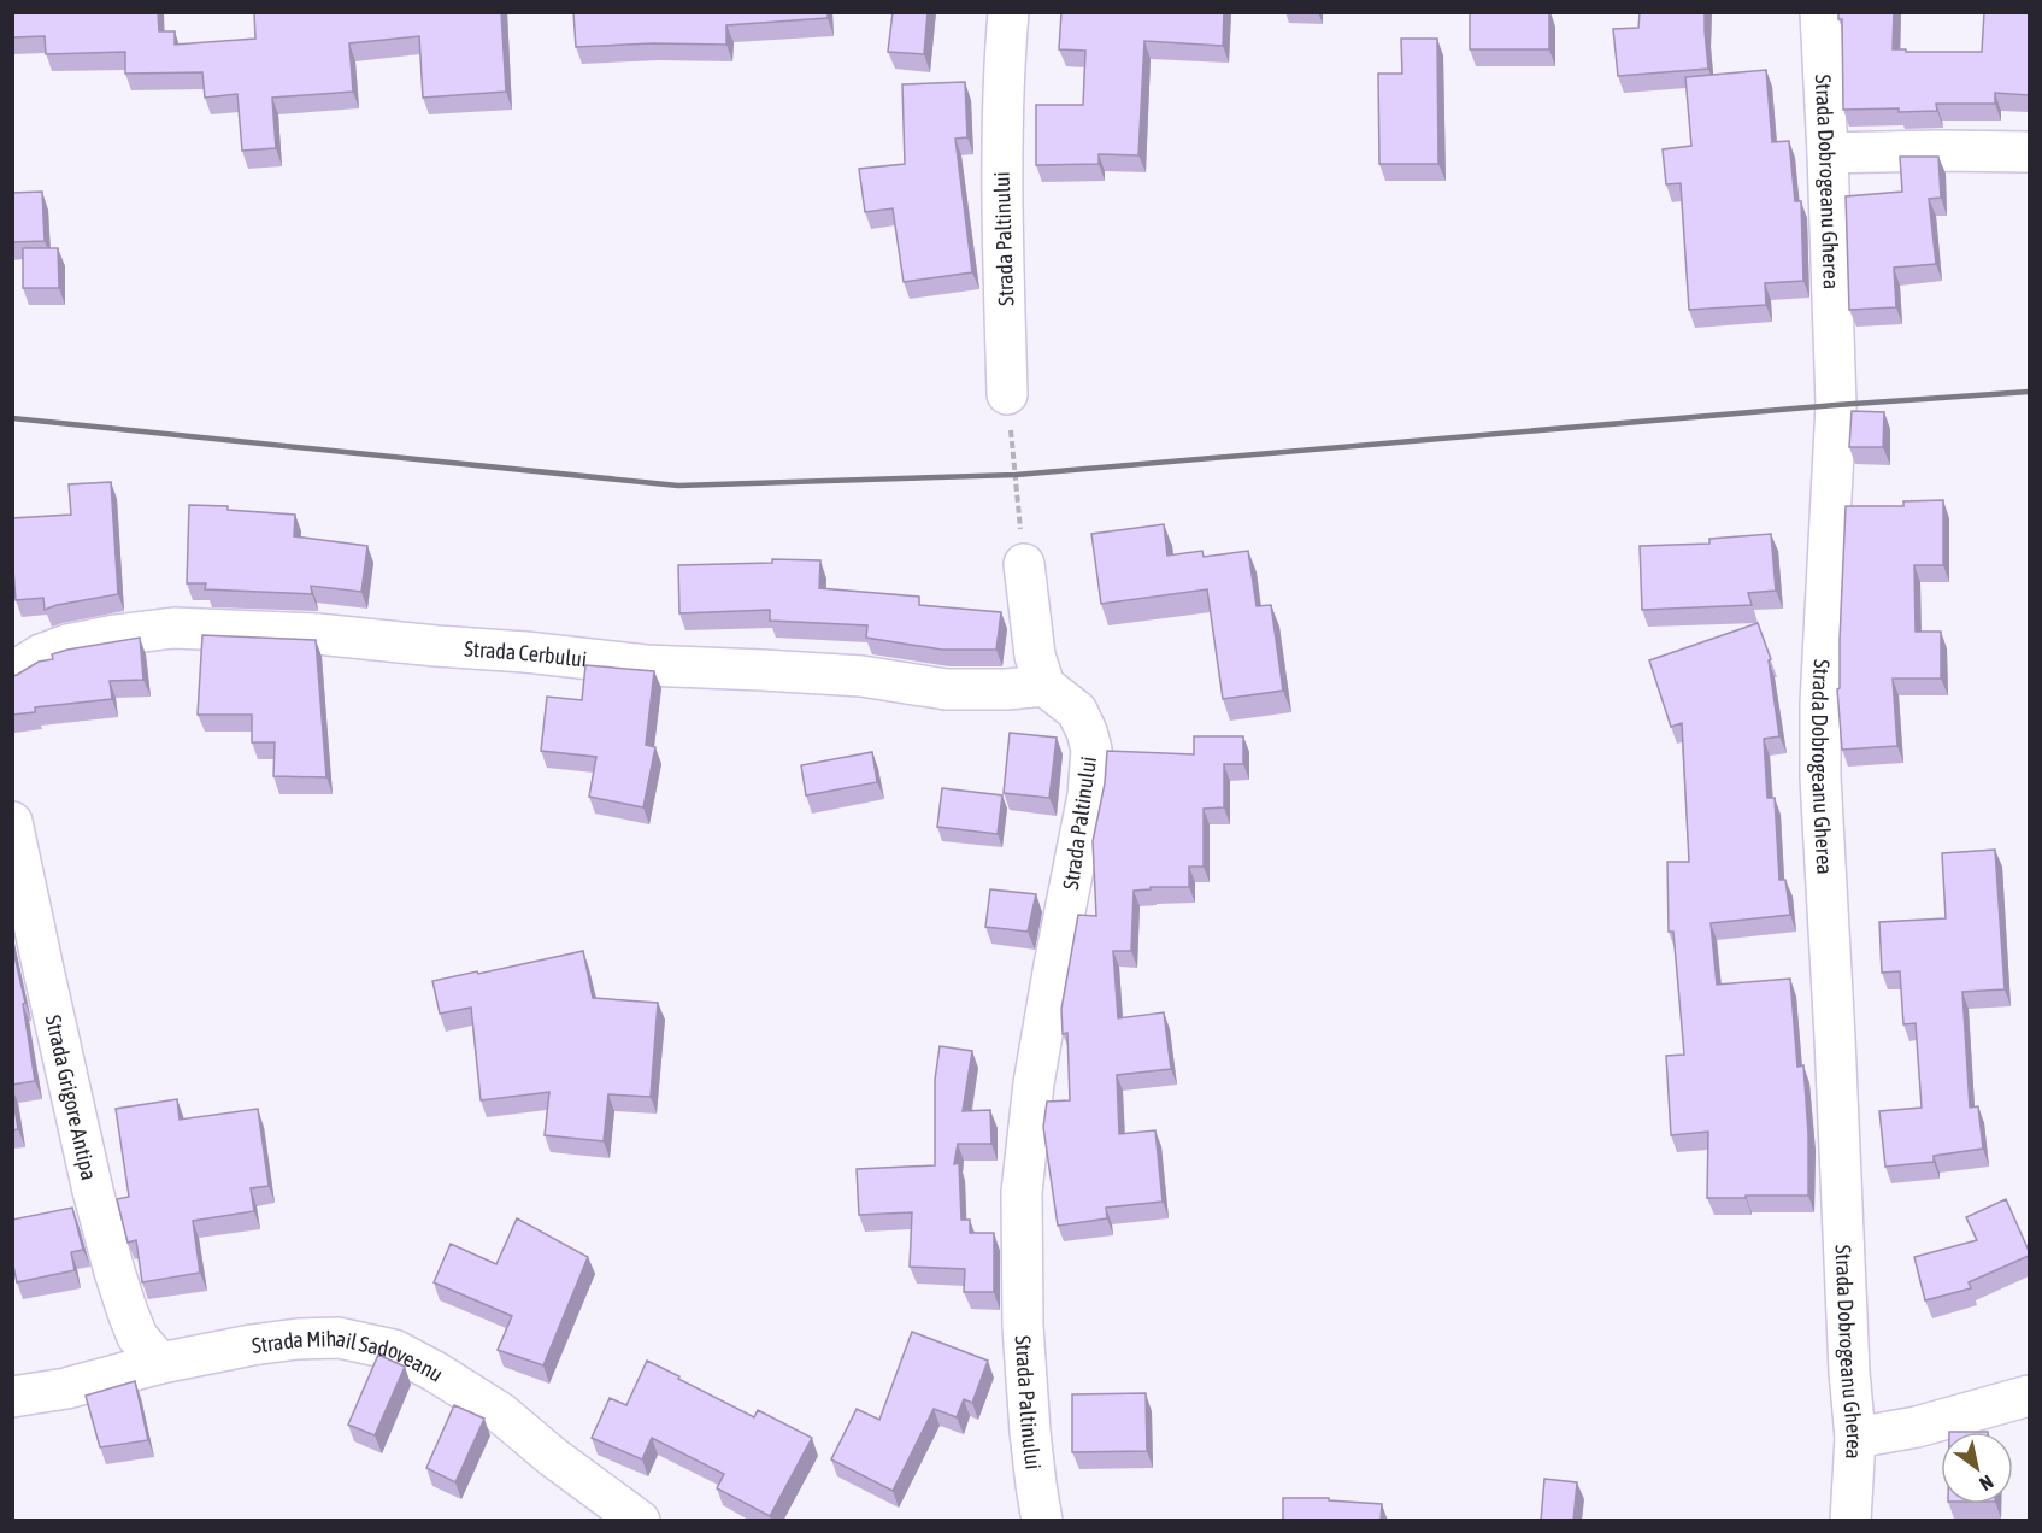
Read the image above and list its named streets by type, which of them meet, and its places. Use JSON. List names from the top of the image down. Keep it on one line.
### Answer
{"streets":{"street":["Strada Dobrogeanu Gherea","Strada Paltinului","Strada Cerbului","Strada Grigore Antipa","Strada Mihail Sadoveanu"]},"crossings":[["Strada Paltinului","Strada Cerbului"],["Strada Grigore Antipa","Strada Mihail Sadoveanu"]],"north":"bottom right"}
